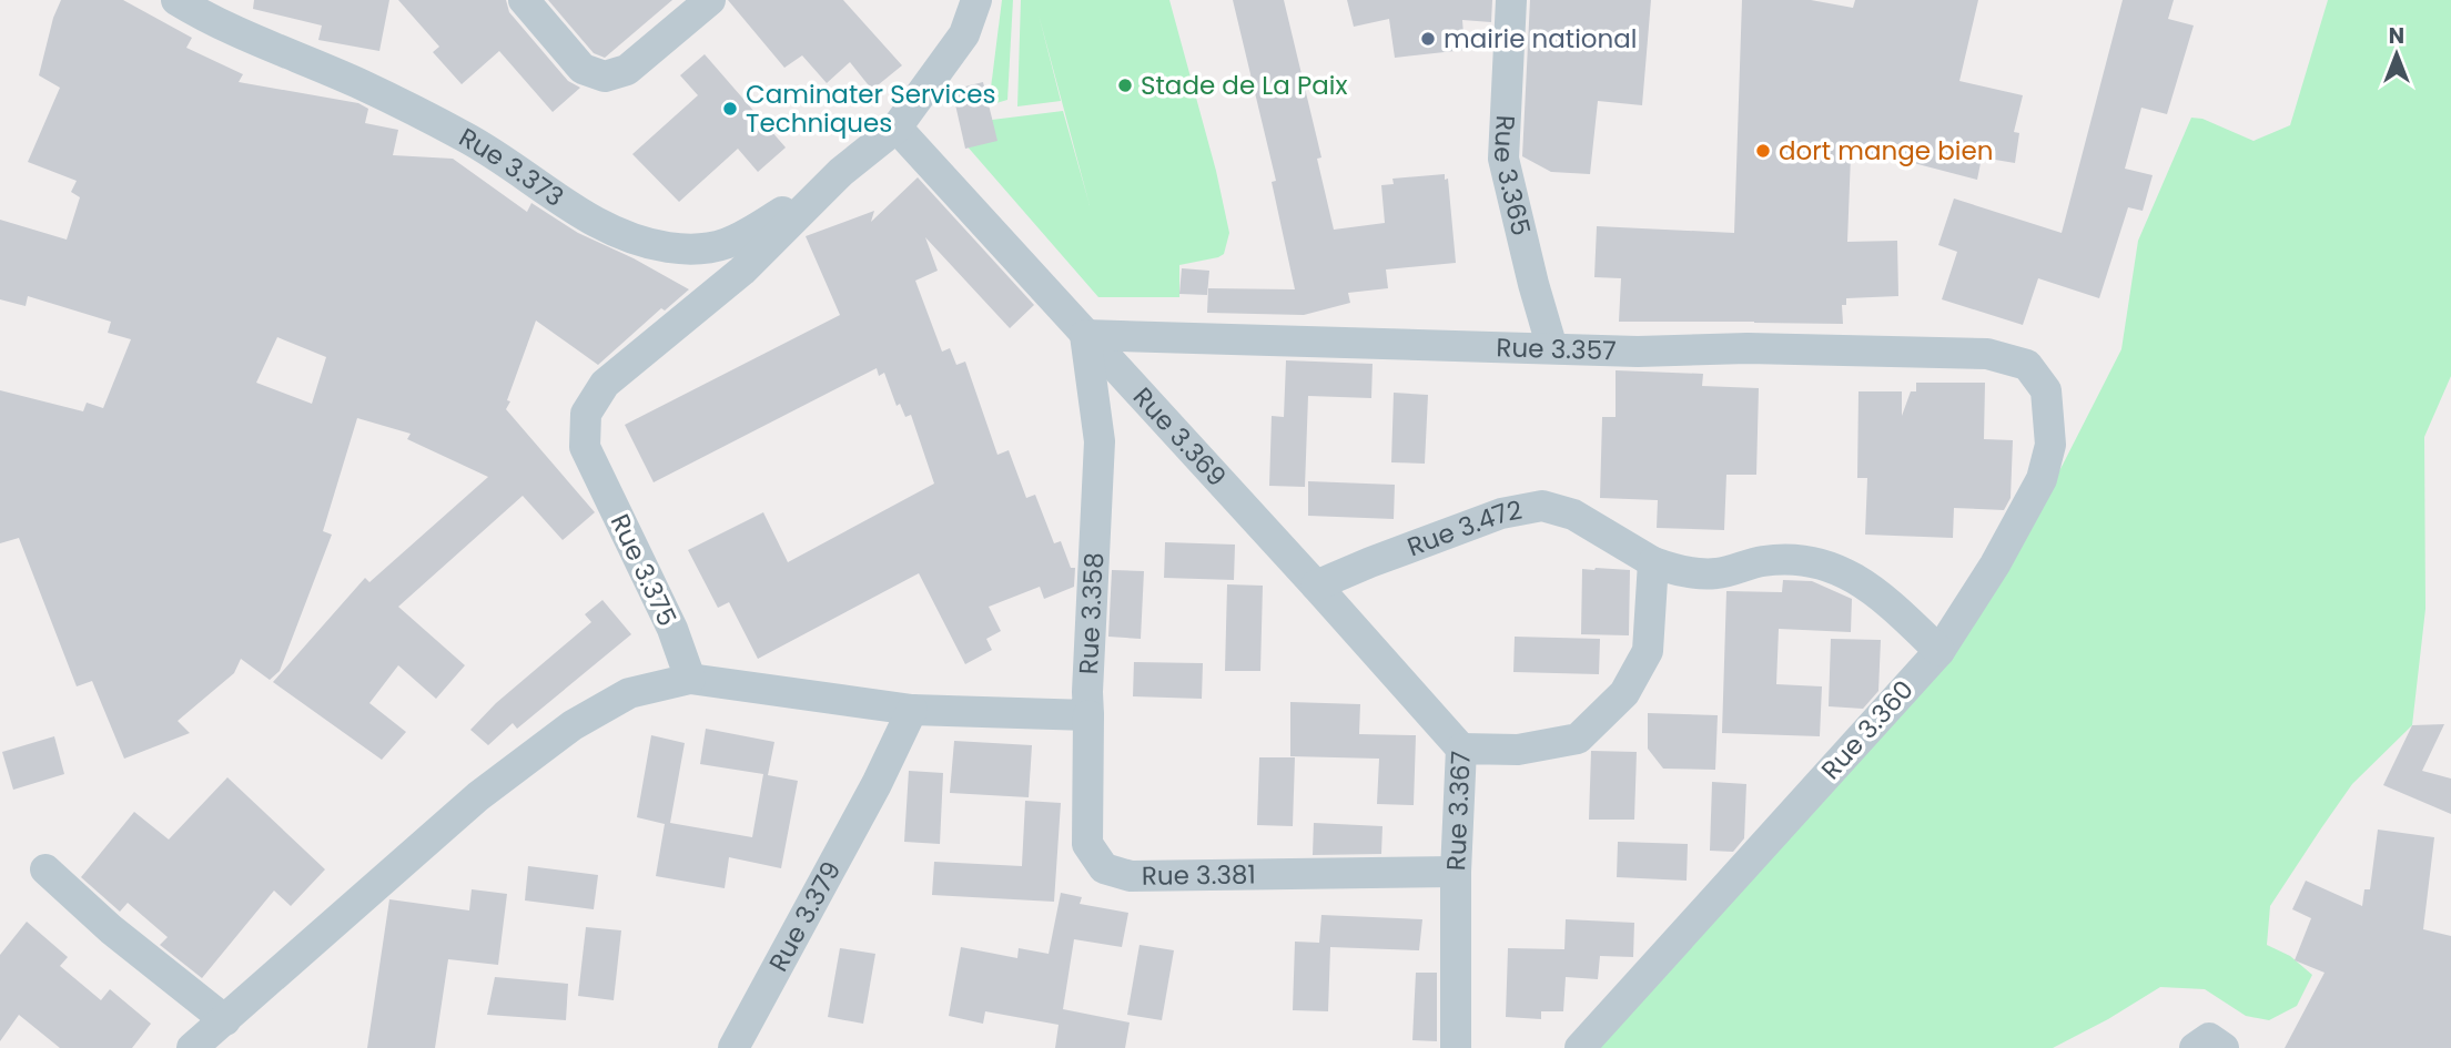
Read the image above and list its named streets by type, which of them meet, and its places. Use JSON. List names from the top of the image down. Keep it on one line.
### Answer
{"streets":{"street":["Rue 3.373","Rue 3.365","Rue 3.357","Rue 3.369","Rue 3.472","Rue 3.375","Rue 3.358","Rue 3.360","Rue 3.367","Rue 3.381","Rue 3.379"]},"crossings":[["Rue 3.373","Rue 3.375"],["Rue 3.365","Rue 3.357"],["Rue 3.357","Rue 3.369"],["Rue 3.357","Rue 3.358"],["Rue 3.357","Rue 3.360"],["Rue 3.369","Rue 3.472"],["Rue 3.369","Rue 3.375"],["Rue 3.369","Rue 3.358"],["Rue 3.369","Rue 3.367"],["Rue 3.472","Rue 3.367"],["Rue 3.358","Rue 3.381"],["Rue 3.367","Rue 3.381"]],"places":["mairie national","Stade de La Paix","Caminater Services Techniques","dort mange bien"],"north":"top"}
